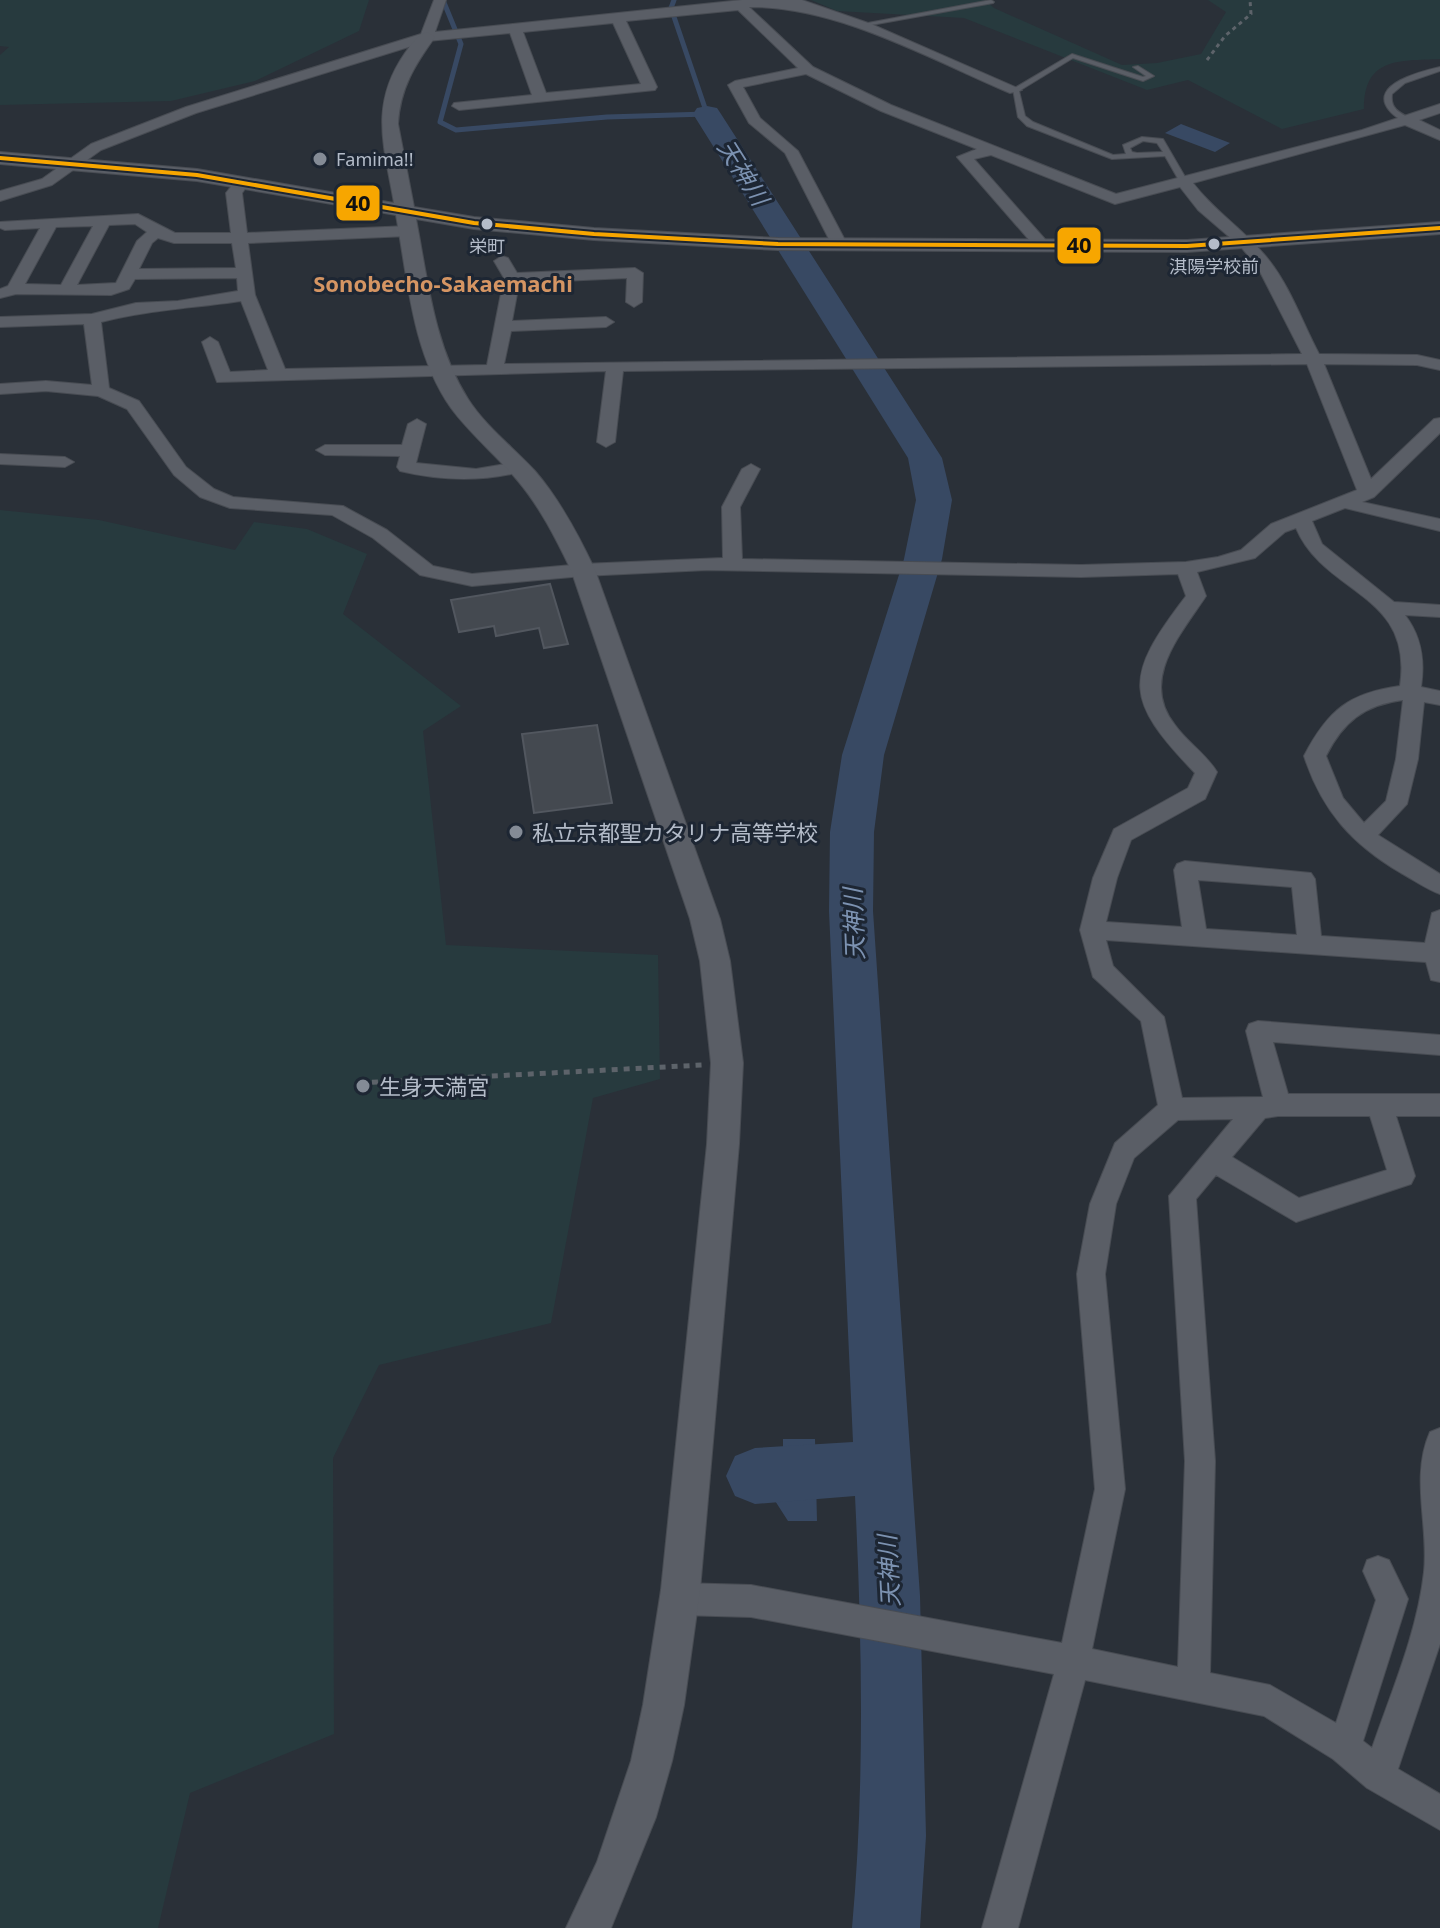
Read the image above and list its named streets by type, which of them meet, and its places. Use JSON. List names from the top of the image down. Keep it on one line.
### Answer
{"districts":["Sonobecho-Sakaemachi"],"water":["天神川"],"places":["Famima!!","栄町","淇陽学校前","私立京都聖カタリナ高等学校","生身天満宮"],"lines":["transit line 40"]}
